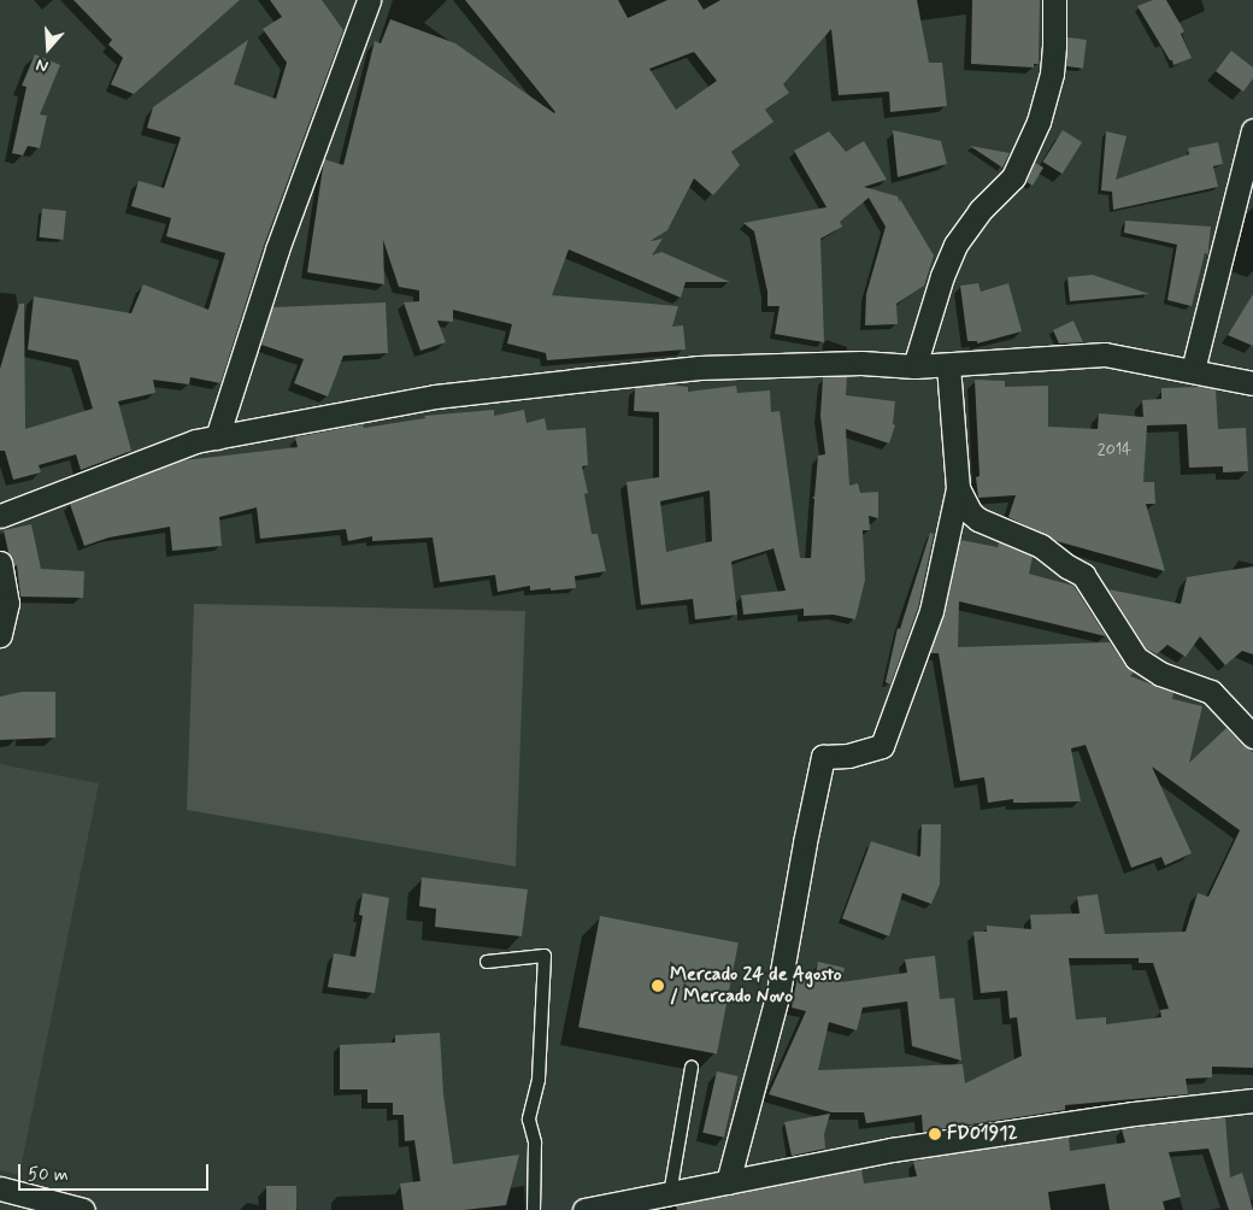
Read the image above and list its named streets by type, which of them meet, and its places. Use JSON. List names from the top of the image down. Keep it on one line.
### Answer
{"places":["Mercado 24 de Agosto / Mercado Novo","FD01912"],"house_numbers":["2014"],"scale_bar":"50 m","north":"bottom"}
